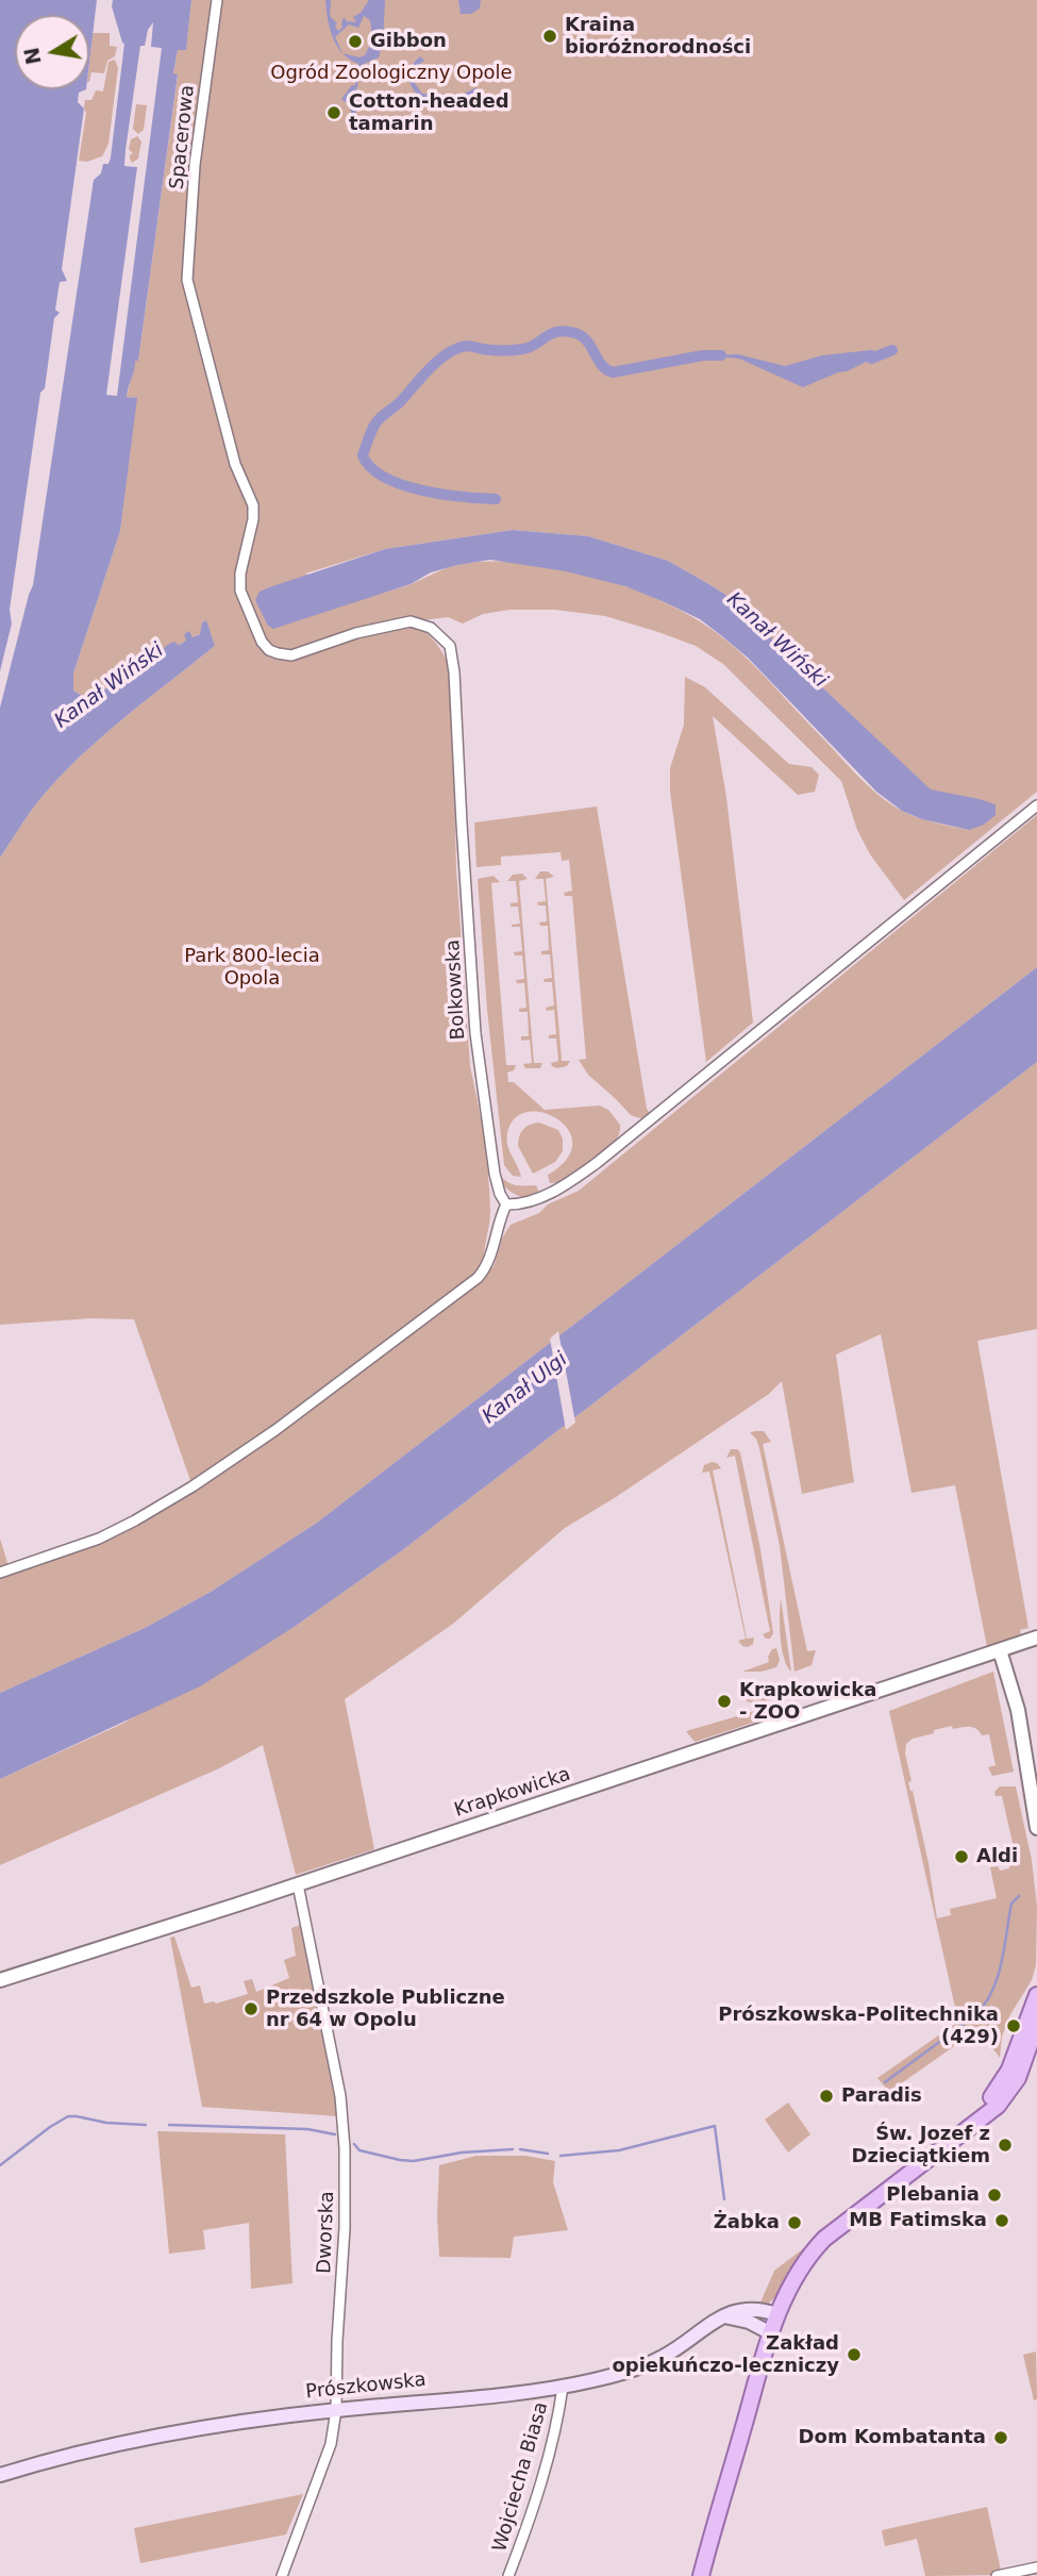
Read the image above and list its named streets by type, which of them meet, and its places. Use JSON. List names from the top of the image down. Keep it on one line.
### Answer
{"streets":{"main road":["Prószkowska"],"street":["Spacerowa","Bolkowska","Krapkowicka","Dworska","Wojciecha Biasa"]},"crossings":[["Spacerowa","Bolkowska"],["Krapkowicka","Dworska"],["Dworska","Prószkowska"],["Prószkowska","Wojciecha Biasa"]],"water":["Kanał Wiński","Kanał Ulgi"],"parks":["Ogród Zoologiczny Opole","Park 800-lecia Opola"],"places":["Kraina bioróżnorodności","Gibbon","Cotton-headed tamarin","Krapkowicka - ZOO","Aldi","Przedszkole Publiczne nr 64 w Opolu","Prószkowska-Politechnika (429)","Paradis","Św. Jozef z Dzieciątkiem","Plebania","MB Fatimska","Żabka","Zakład opiekuńczo-leczniczy","Dom Kombatanta"],"north":"left"}
